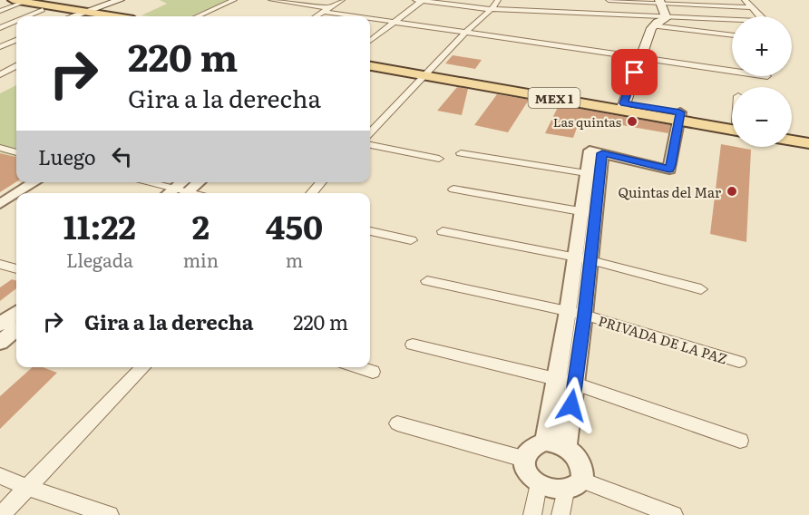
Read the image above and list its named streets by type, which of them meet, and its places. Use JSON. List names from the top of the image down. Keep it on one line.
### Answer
{"streets":{"main road":["MEX 1"],"street":["PRIVADA DE LA PAZ"]},"places":["Las quintas","Quintas del Mar"],"page":{"map_buttons":["+","−"],"turn":["220 m","Gira a la derecha"],"then":"Luego","eta":["11:22","Llegada","2","min","450","m"],"list":[{"name":"Gira a la derecha","value":"220 m"}]}}
